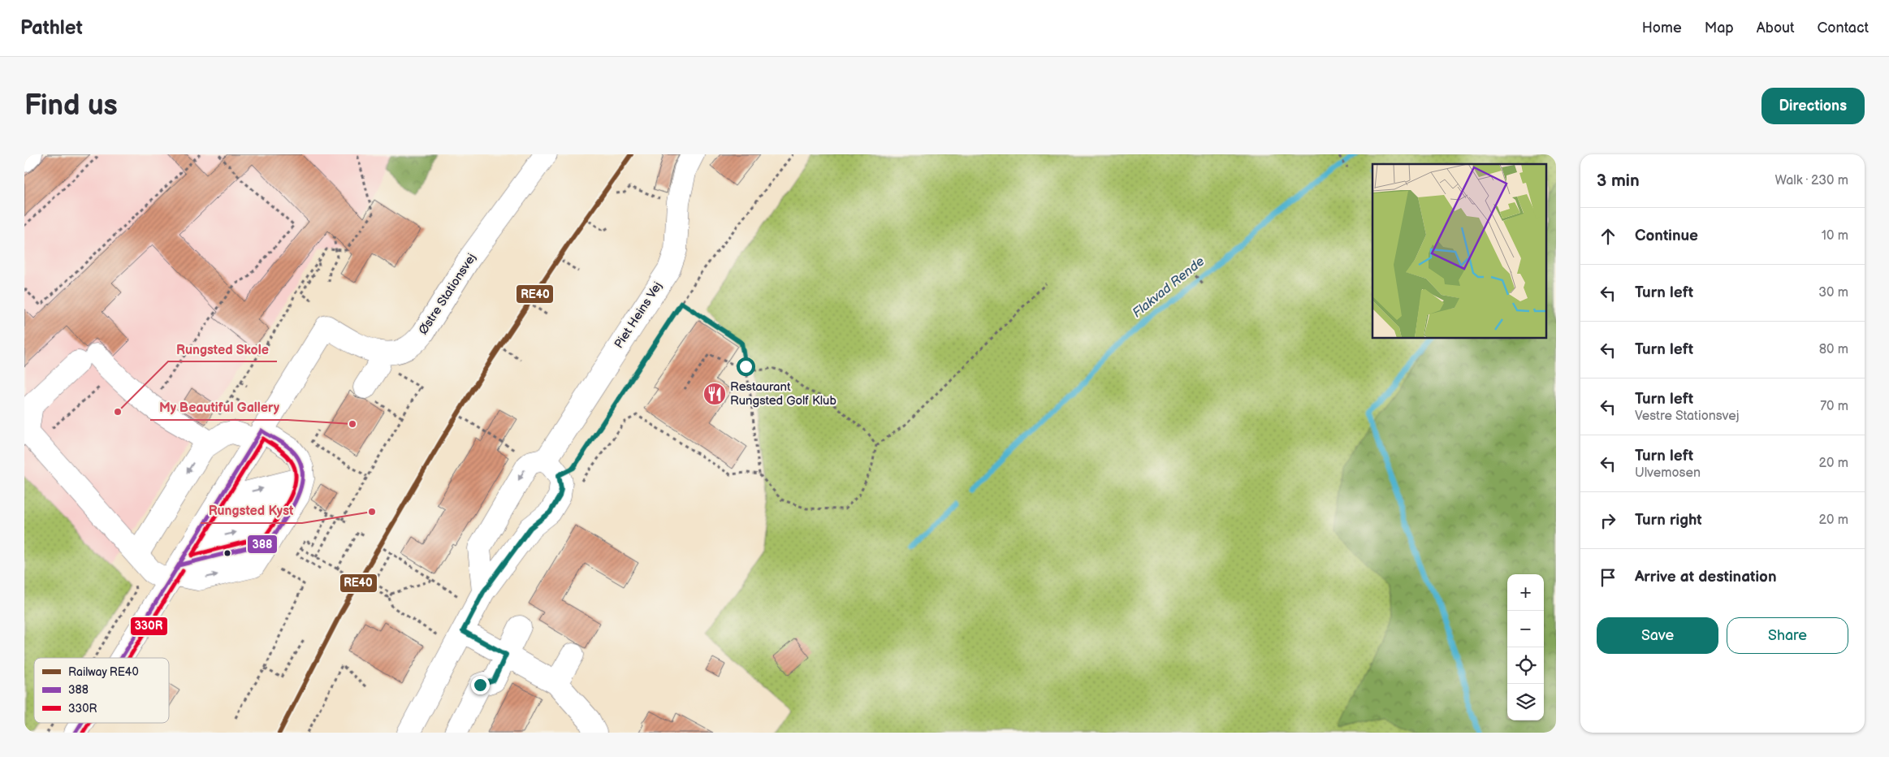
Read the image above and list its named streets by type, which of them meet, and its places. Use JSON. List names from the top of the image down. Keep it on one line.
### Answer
{"streets":{"street":["Østre Stationsvej","Piet Heins Vej"]},"water":["Flakvad Rende"],"places":{"restaurant":["Restaurant Rungsted Golf Klub"],"other":["Rungsted Skole","My Beautiful Gallery","Rungsted Kyst"]},"lines":["rail line RE40","transit line 388","transit line 330R"],"legend":["Railway RE40","388","330R"],"page":{"header":"Pathlet","nav":["Home","Map","About","Contact"],"buttons":["Directions",["Save","Share"]],"title":"Find us","heading":["3 min","Walk · 230 m"],"list":[["Continue","10 m"],["Turn left","30 m"],["Turn left","80 m"],["Turn left","Vestre Stationsvej","70 m"],["Turn left","Ulvemosen","20 m"],["Turn right","20 m"],"Arrive at destination"],"map_buttons":["+","−"]}}
